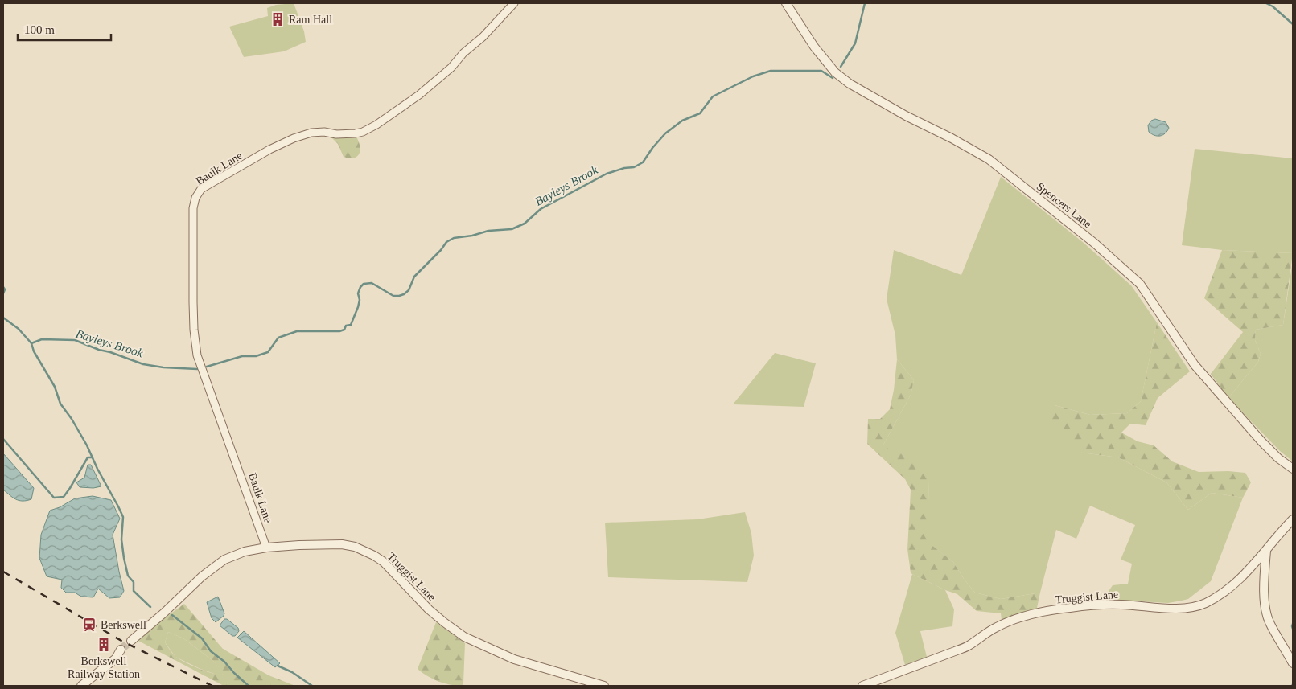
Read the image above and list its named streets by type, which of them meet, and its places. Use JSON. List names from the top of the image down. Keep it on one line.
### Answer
{"streets":{"street":["Baulk Lane","Spencers Lane","Truggist Lane"]},"crossings":[["Baulk Lane","Truggist Lane"]],"water":["Bayleys Brook"],"places":{"building":["Ram Hall","Berkswell Railway Station"],"station":["Berkswell"]},"scale_bar":"100 m"}
